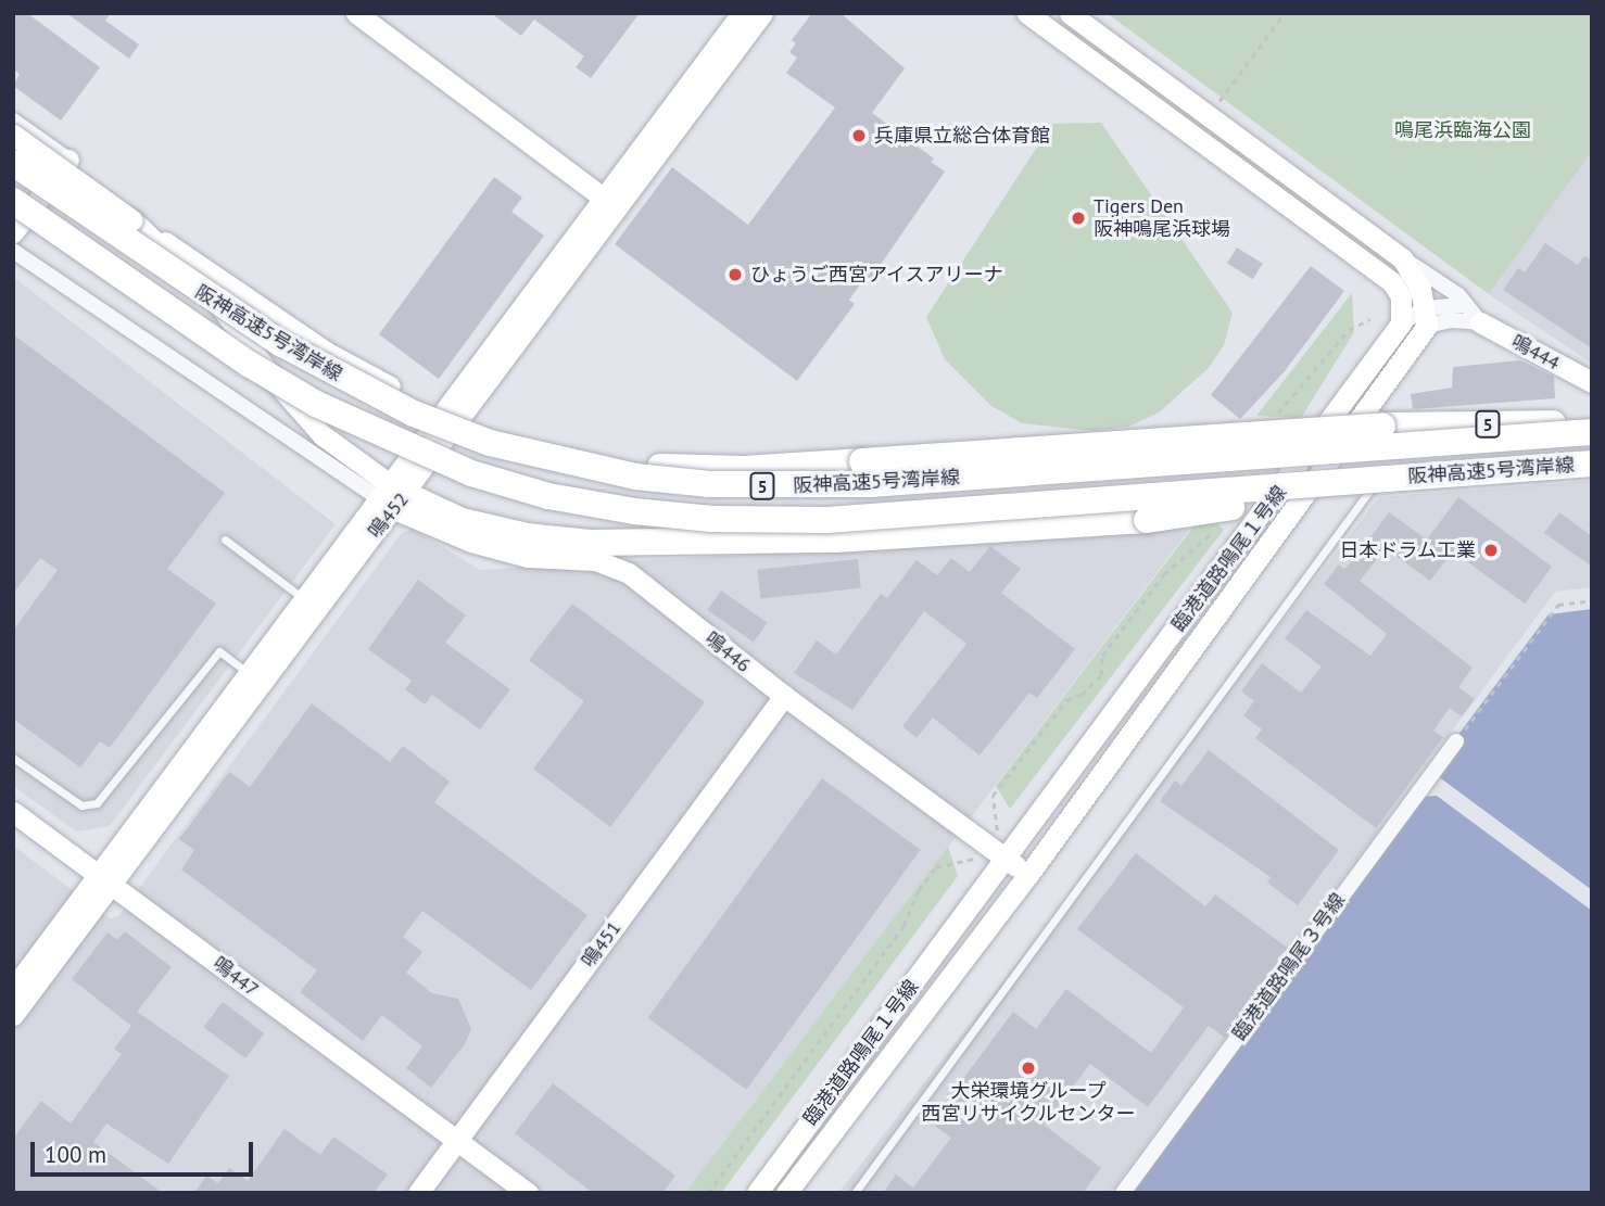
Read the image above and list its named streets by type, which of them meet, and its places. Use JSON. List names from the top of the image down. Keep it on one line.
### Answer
{"streets":{"highway":["阪神高速5号湾岸線","5"],"street":["鳴444","鳴452","臨港道路鳴尾１号線","鳴446","鳴451","臨港道路鳴尾３号線","鳴447"]},"crossings":[["阪神高速5号湾岸線","5"],["5","鳴452"],["5","鳴446"],["鳴452","鳴446"],["鳴452","鳴447"],["臨港道路鳴尾１号線","鳴446"],["鳴446","鳴451"],["鳴451","鳴447"]],"parks":["鳴尾浜臨海公園"],"places":["兵庫県立総合体育館","Tigers Den 阪神鳴尾浜球場","ひょうご西宮アイスアリーナ","日本ドラム工業","大栄環境グループ 西宮リサイクルセンター"],"scale_bar":"100 m"}
